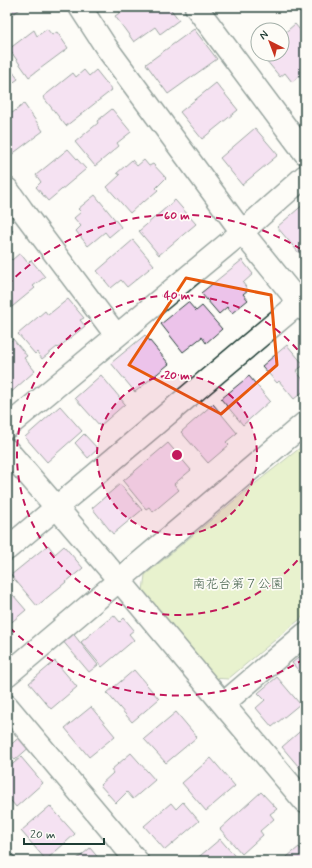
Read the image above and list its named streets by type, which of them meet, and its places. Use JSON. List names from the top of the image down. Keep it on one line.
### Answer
{"parks":["南花台第７公園"],"scale_bar":"20 m","north":"top left","rings":["60 m","40 m","20 m"]}
